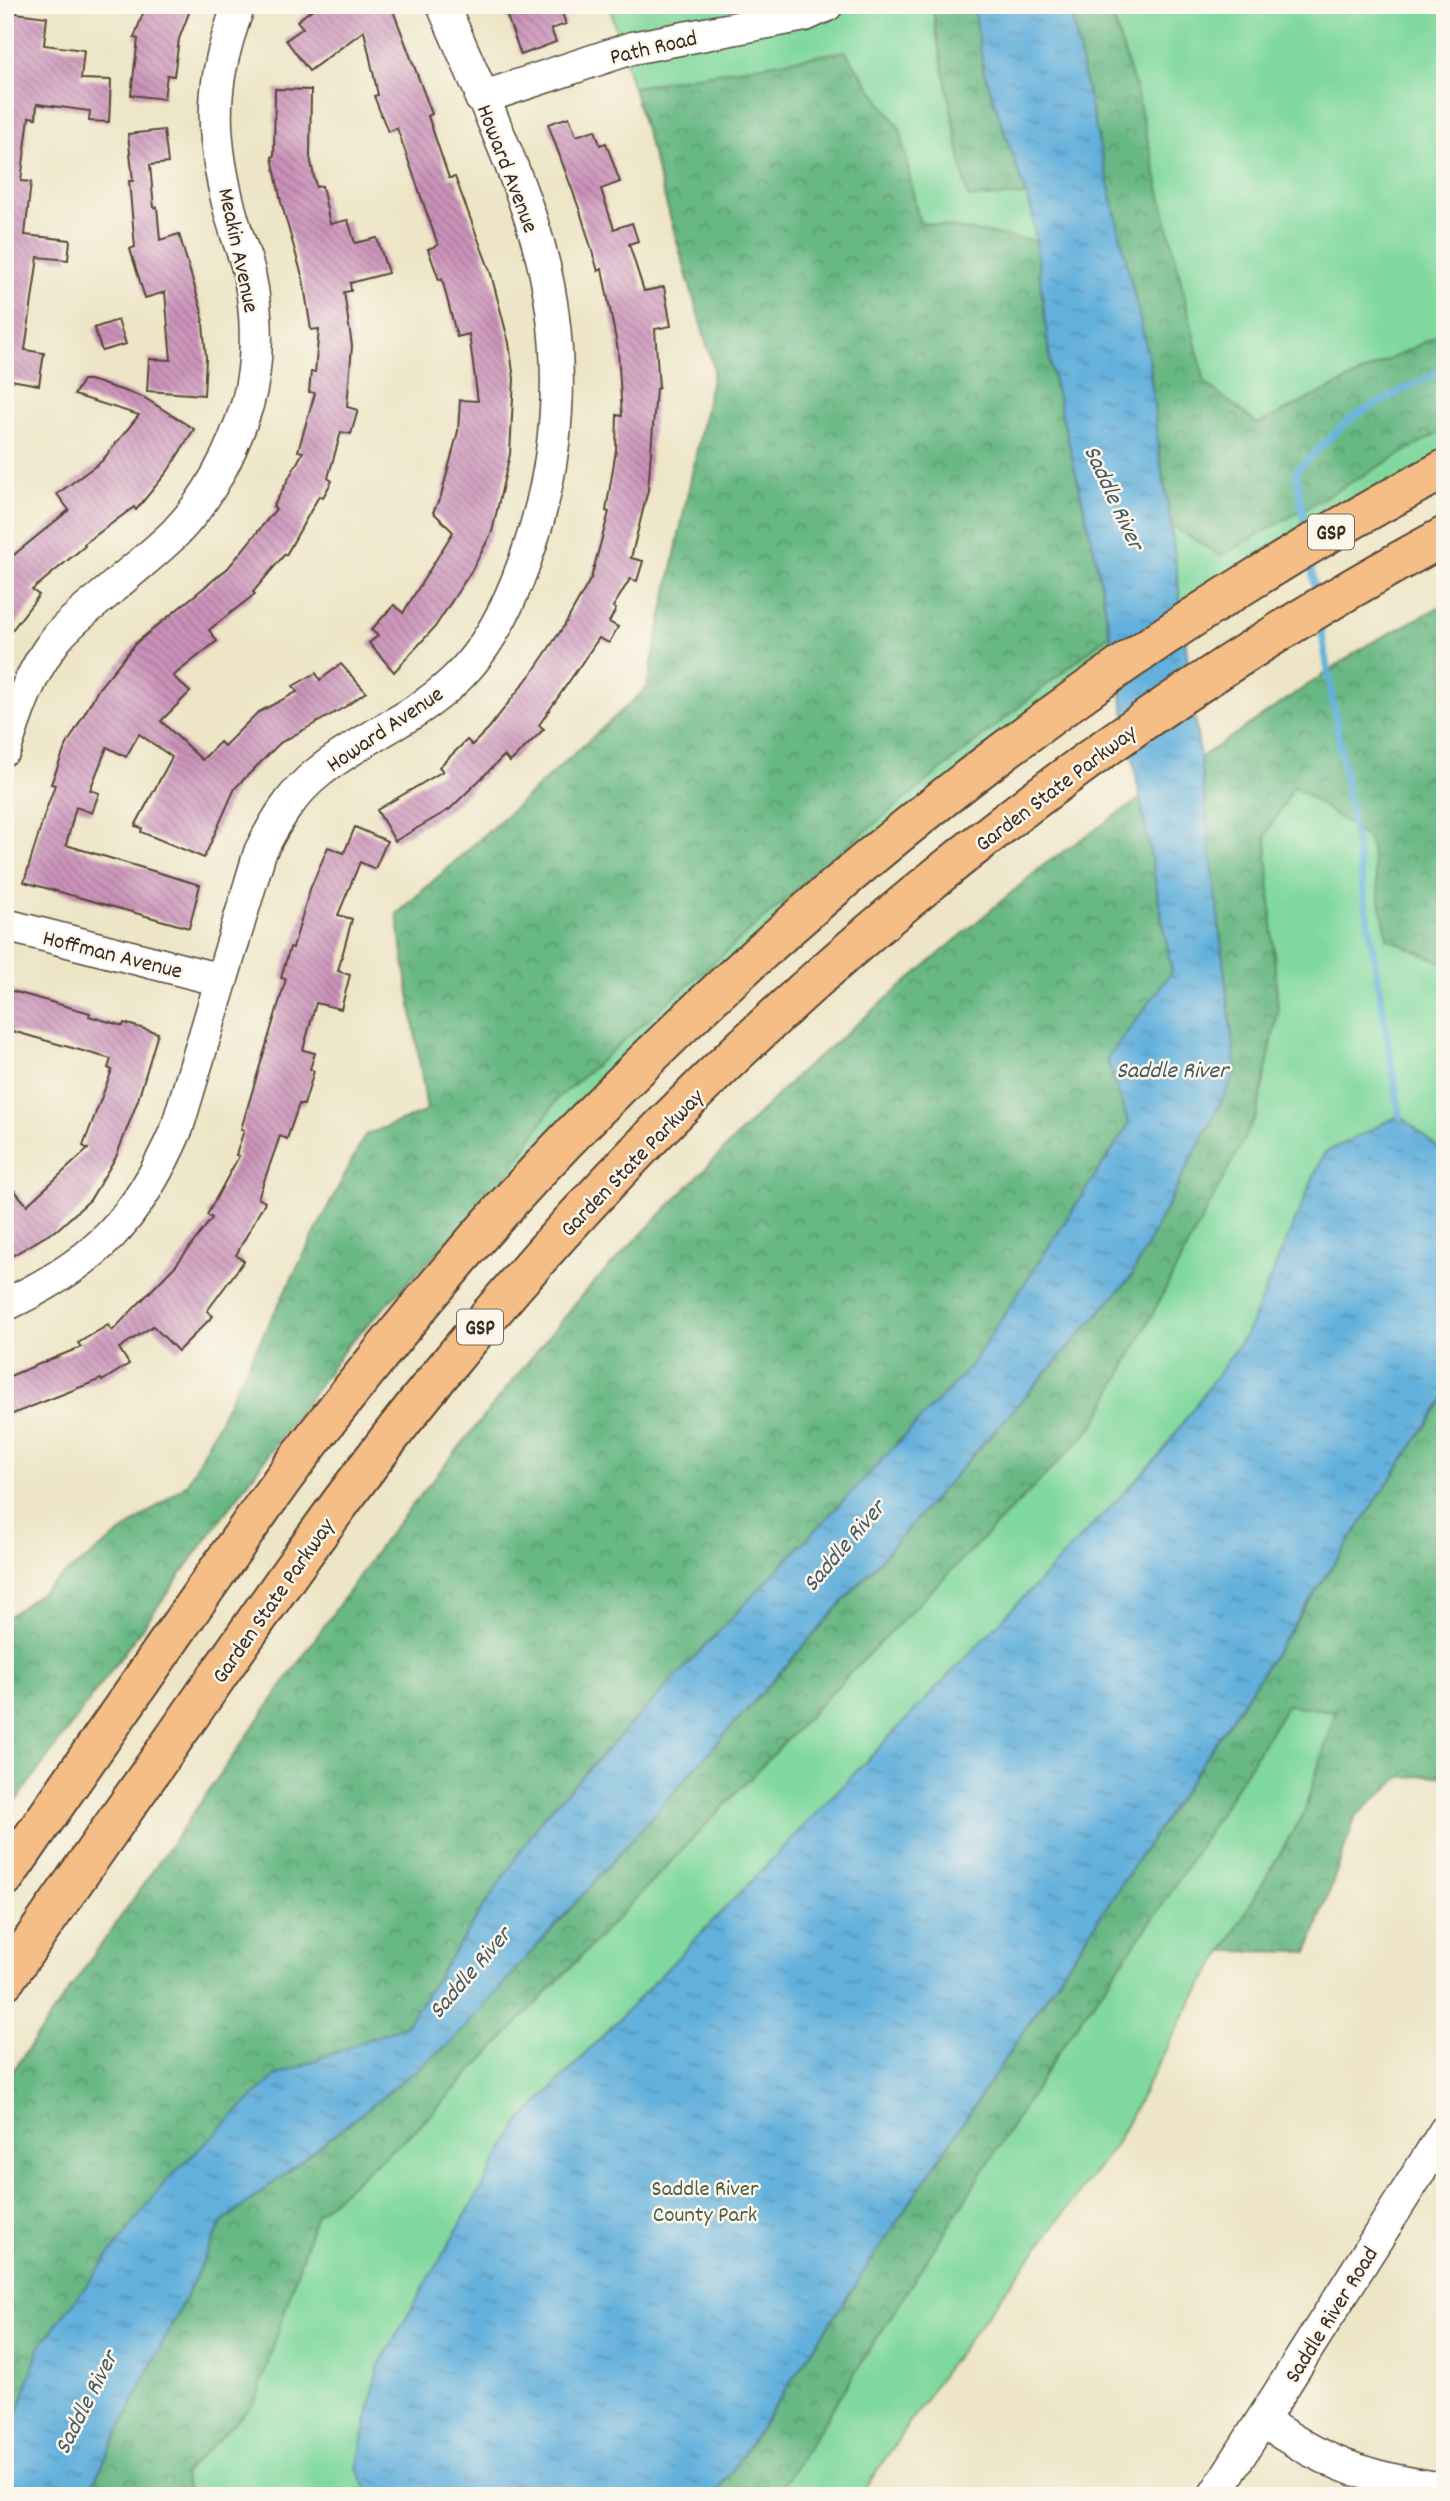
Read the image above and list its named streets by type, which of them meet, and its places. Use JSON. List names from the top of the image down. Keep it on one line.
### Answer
{"streets":{"highway":["GSP","Garden State Parkway"],"street":["Path Road","Howard Avenue","Meakin Avenue","Hoffman Avenue","Saddle River Road"]},"crossings":[["Path Road","Howard Avenue"],["Howard Avenue","Hoffman Avenue"]],"water":["Saddle River"],"parks":["Saddle River County Park"]}
